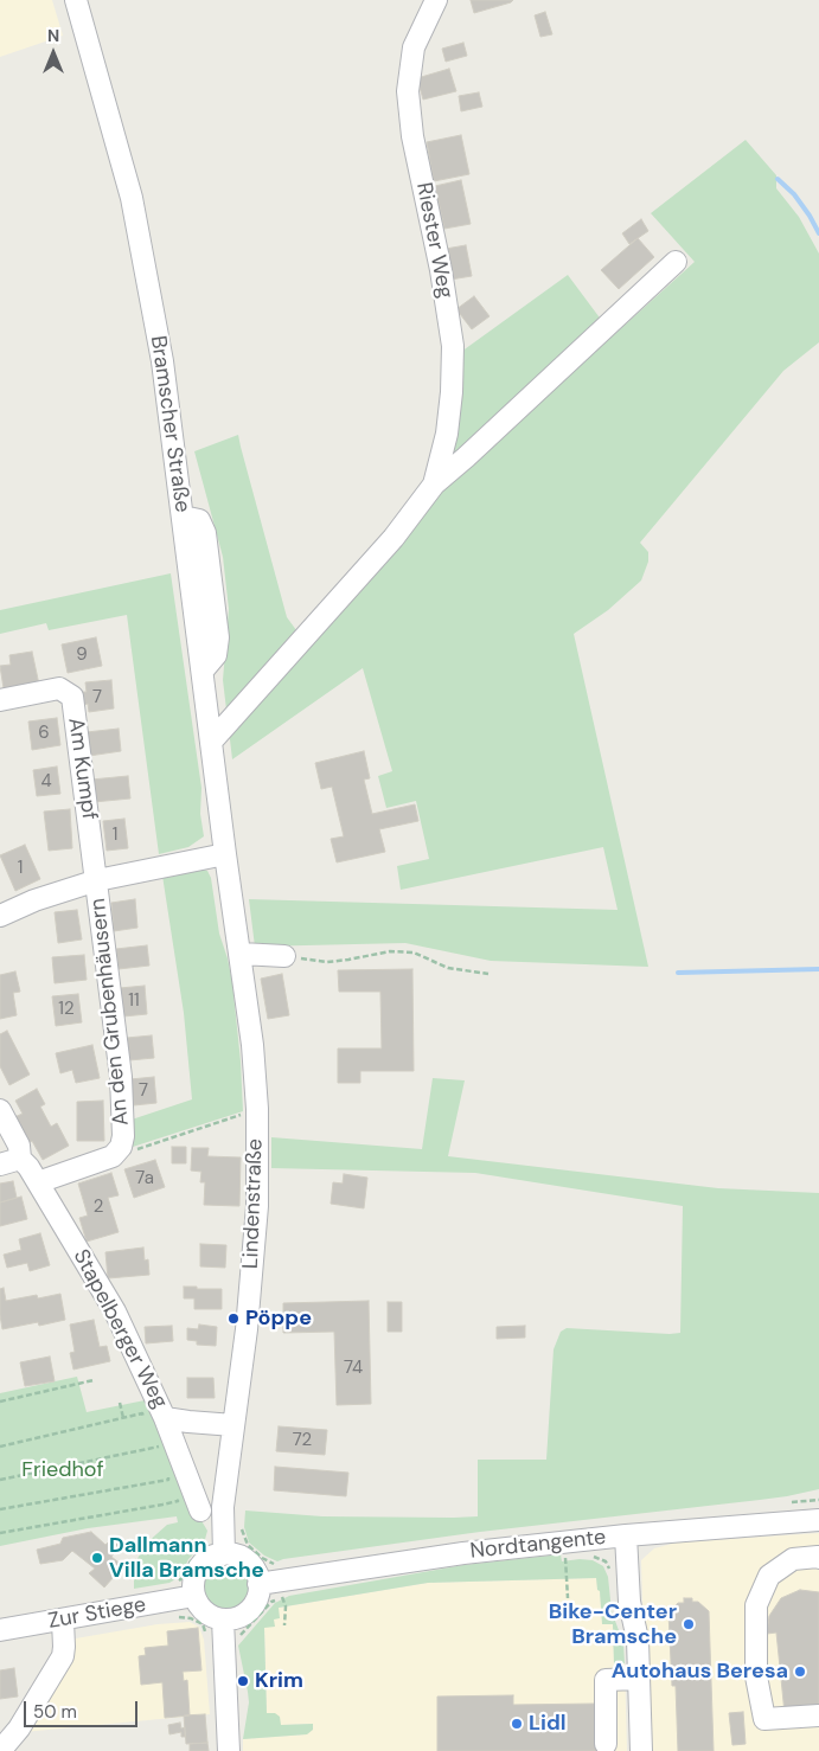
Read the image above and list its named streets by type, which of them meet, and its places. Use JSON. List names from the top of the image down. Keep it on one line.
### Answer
{"streets":{"street":["Riester Weg","Bramscher Straße","Am Kumpf","An den Grubenhäusern","Lindenstraße","Stapelberger Weg","Nordtangente","Zur Stiege"]},"crossings":[["Riester Weg","Bramscher Straße"],["Bramscher Straße","An den Grubenhäusern"],["Bramscher Straße","Lindenstraße"],["Am Kumpf","An den Grubenhäusern"],["An den Grubenhäusern","Lindenstraße"],["An den Grubenhäusern","Stapelberger Weg"],["Lindenstraße","Stapelberger Weg"],["Lindenstraße","Nordtangente"],["Lindenstraße","Zur Stiege"],["Nordtangente","Zur Stiege"]],"parks":["Friedhof"],"places":["Pöppe","Dallmann Villa Bramsche","Bike-Center Bramsche","Autohaus Beresa","Krim","Lidl"],"house_numbers":["9","7","6","4","1","1","11","12","7","7a","2","74","72"],"scale_bar":"50 m","north":"top"}
